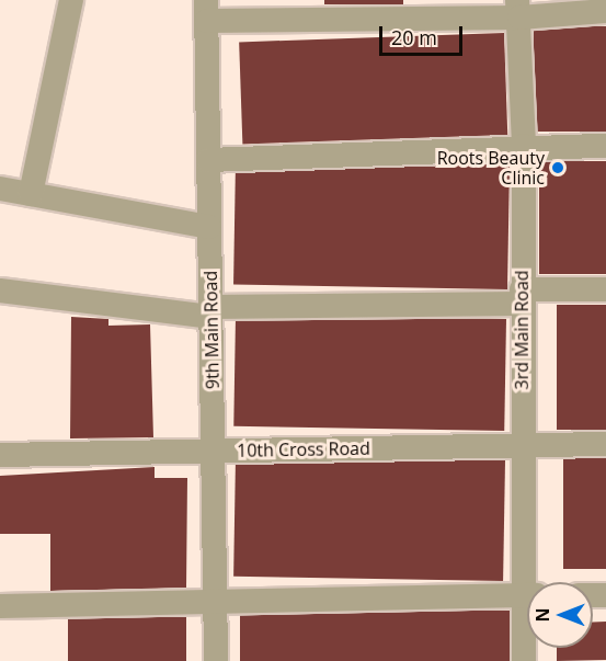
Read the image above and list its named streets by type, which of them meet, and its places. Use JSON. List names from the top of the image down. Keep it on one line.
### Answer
{"streets":{"street":["9th Main Road","3rd Main Road","10th Cross Road"]},"crossings":[["9th Main Road","10th Cross Road"],["3rd Main Road","10th Cross Road"]],"places":["Roots Beauty Clinic"],"scale_bar":"20 m","north":"left"}
